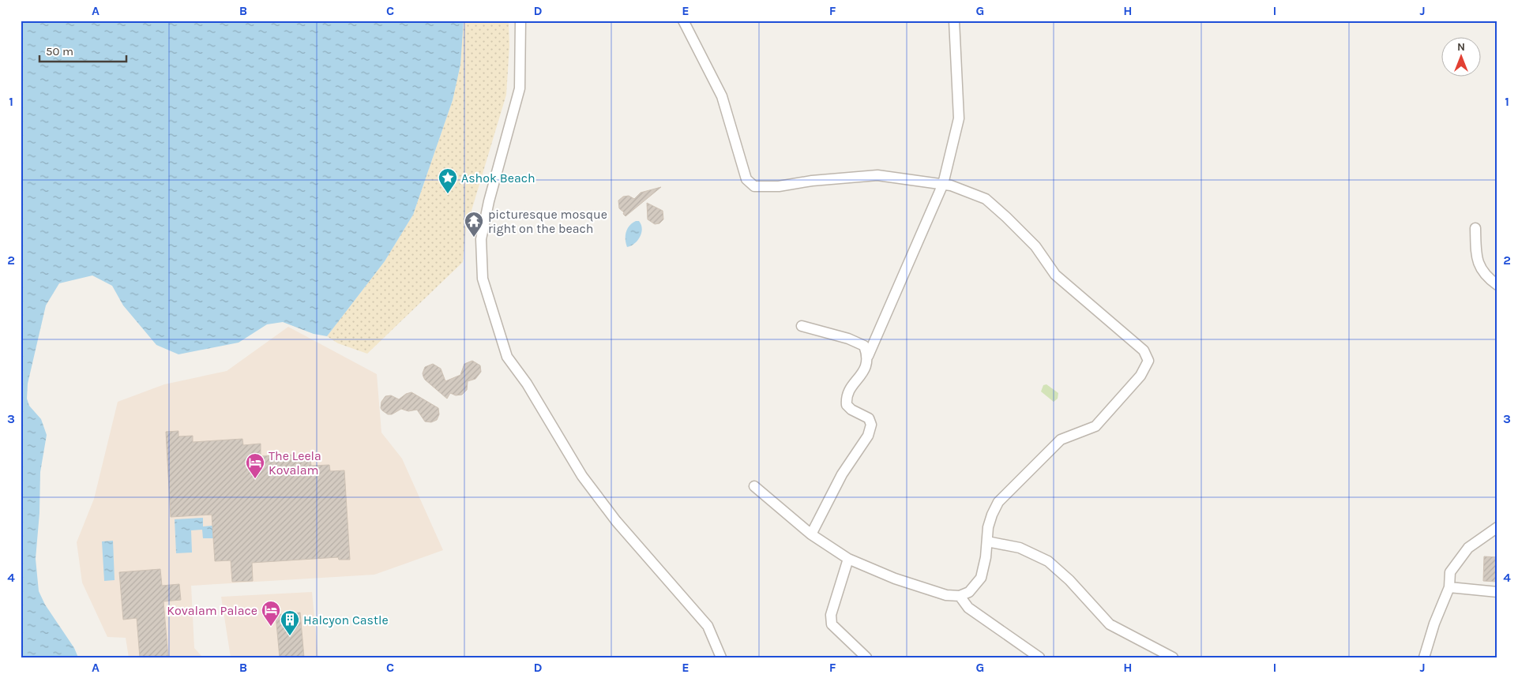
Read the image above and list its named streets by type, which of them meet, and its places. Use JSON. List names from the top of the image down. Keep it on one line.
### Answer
{"places":{"place":["Ashok Beach"],"temple":["picturesque mosque right on the beach"],"hotel":["The Leela Kovalam","Kovalam Palace"],"building":["Halcyon Castle"]},"scale_bar":"50 m","north":"top","grid":{"columns":["A","B","C","D","E","F","G","H","I","J"],"rows":["1","2","3","4"]}}
